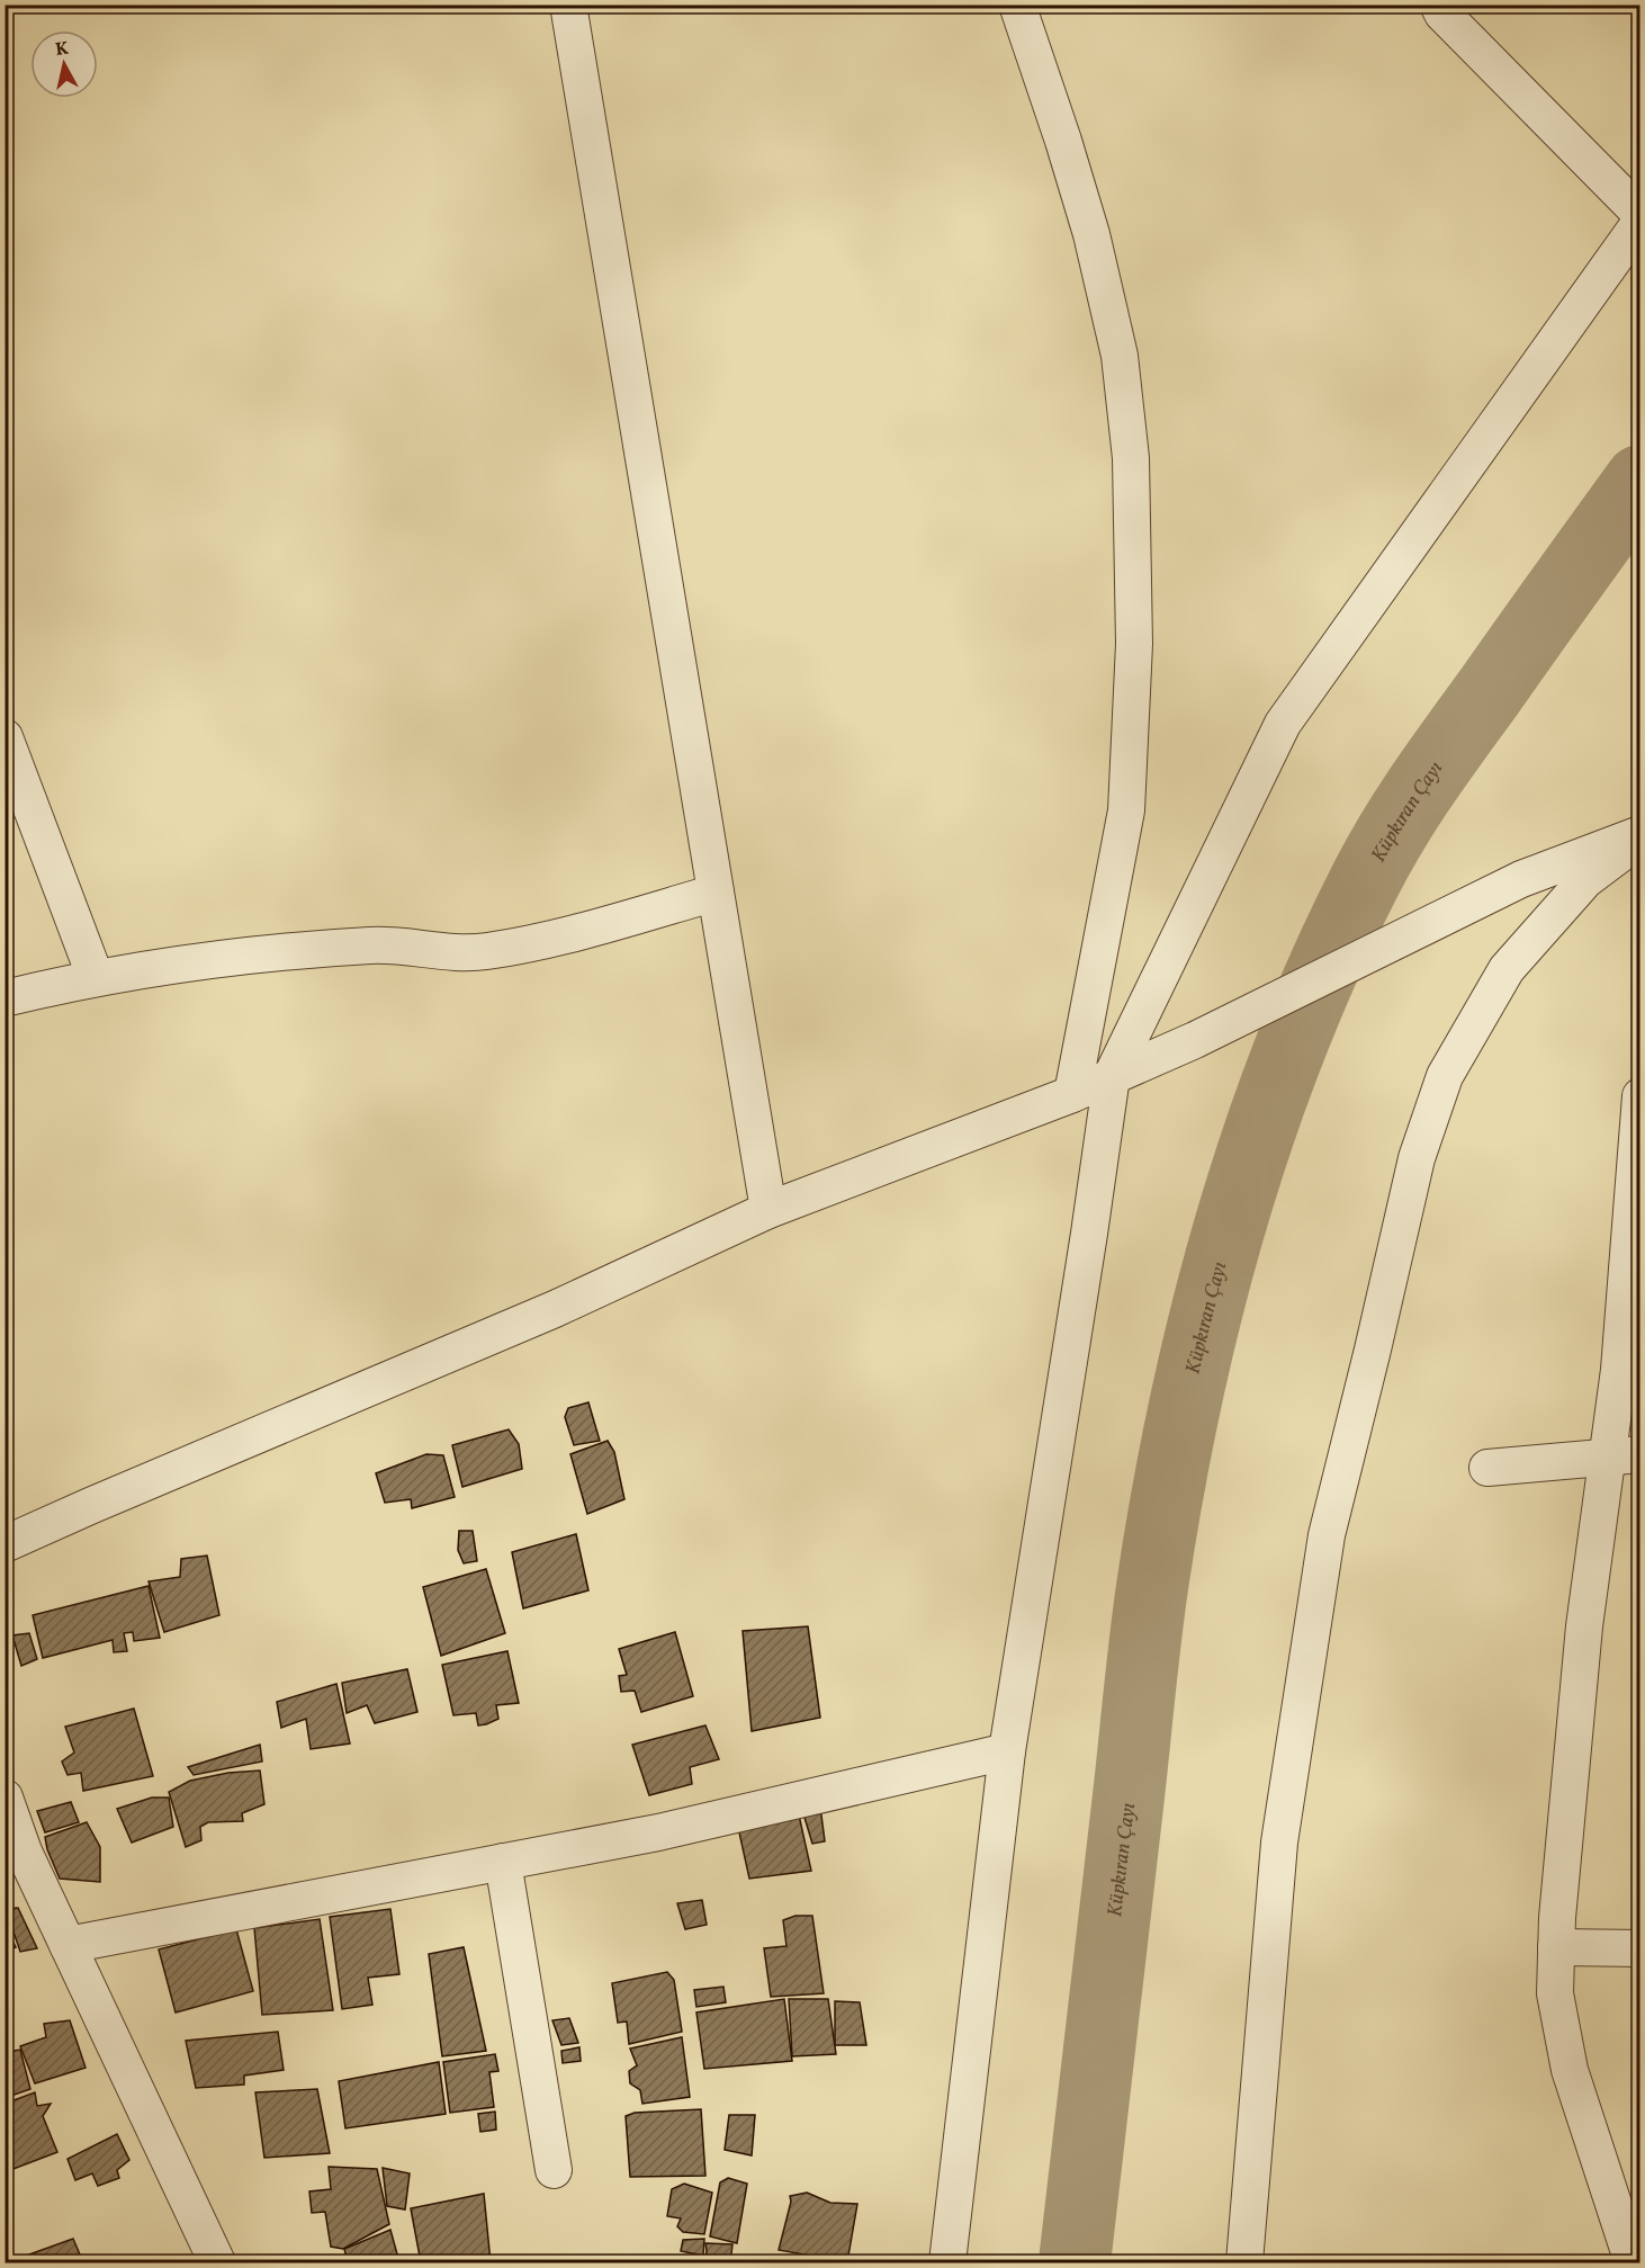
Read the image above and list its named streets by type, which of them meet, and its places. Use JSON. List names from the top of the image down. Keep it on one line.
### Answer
{"water":["Küpkıran Çayı"],"north":"top"}
